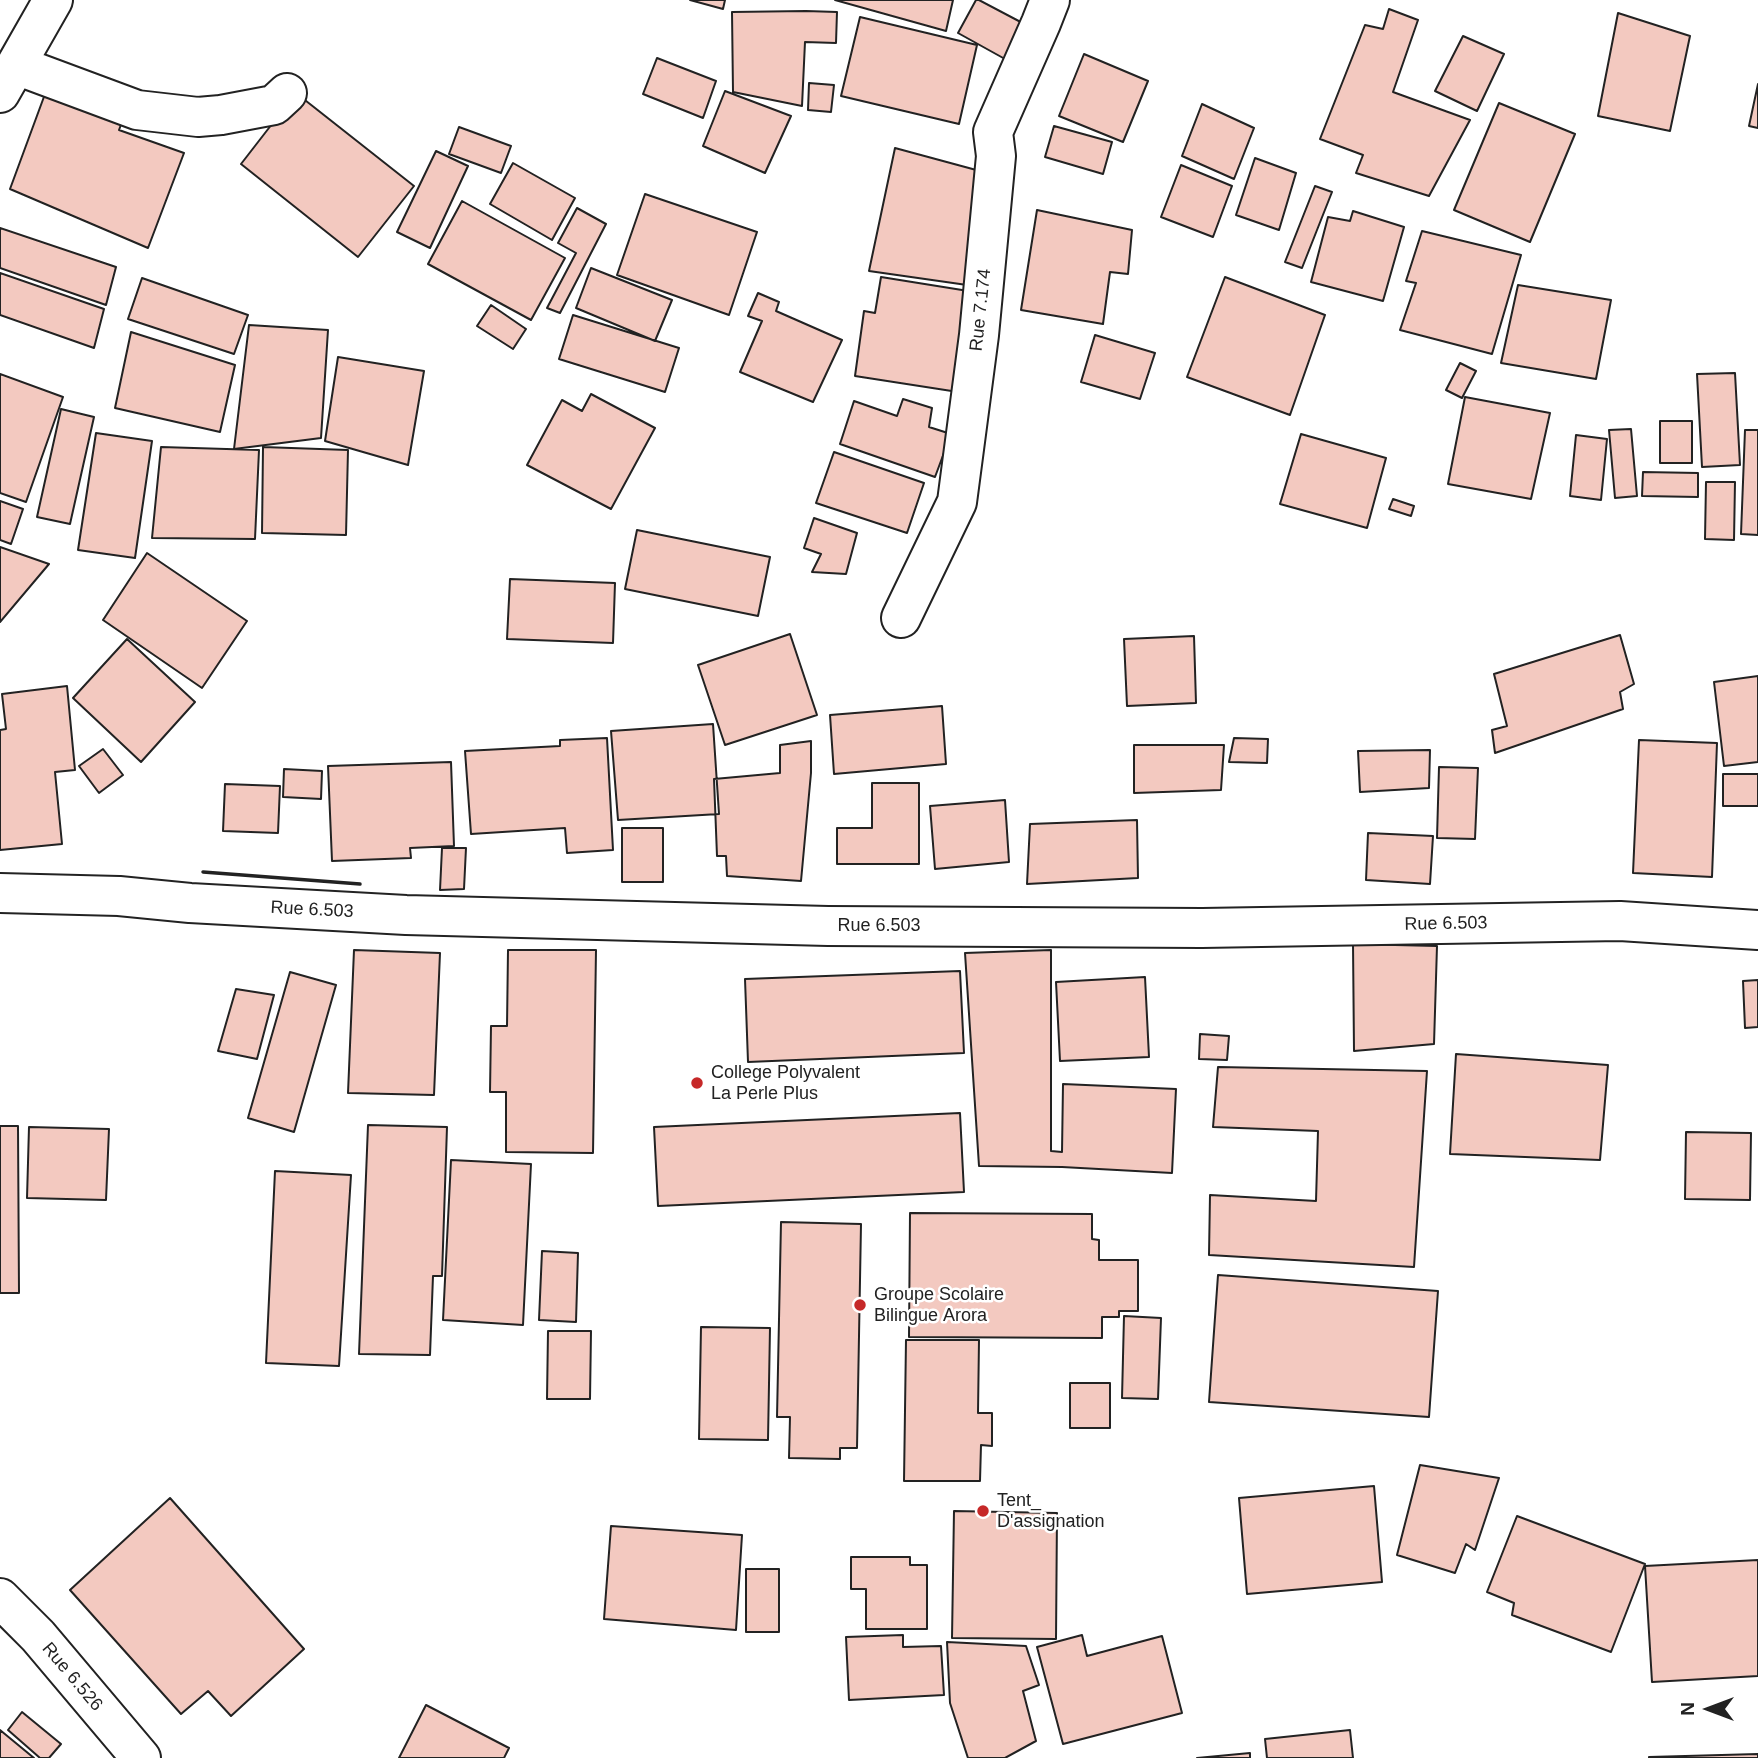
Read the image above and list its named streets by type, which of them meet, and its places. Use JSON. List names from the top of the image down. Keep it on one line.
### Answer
{"streets":{"street":["Rue 7.174","Rue 6.503","Rue 6.526"]},"places":["College Polyvalent La Perle Plus","Groupe Scolaire Bilingue Arora","Tent_ D'assignation"],"north":"left"}
